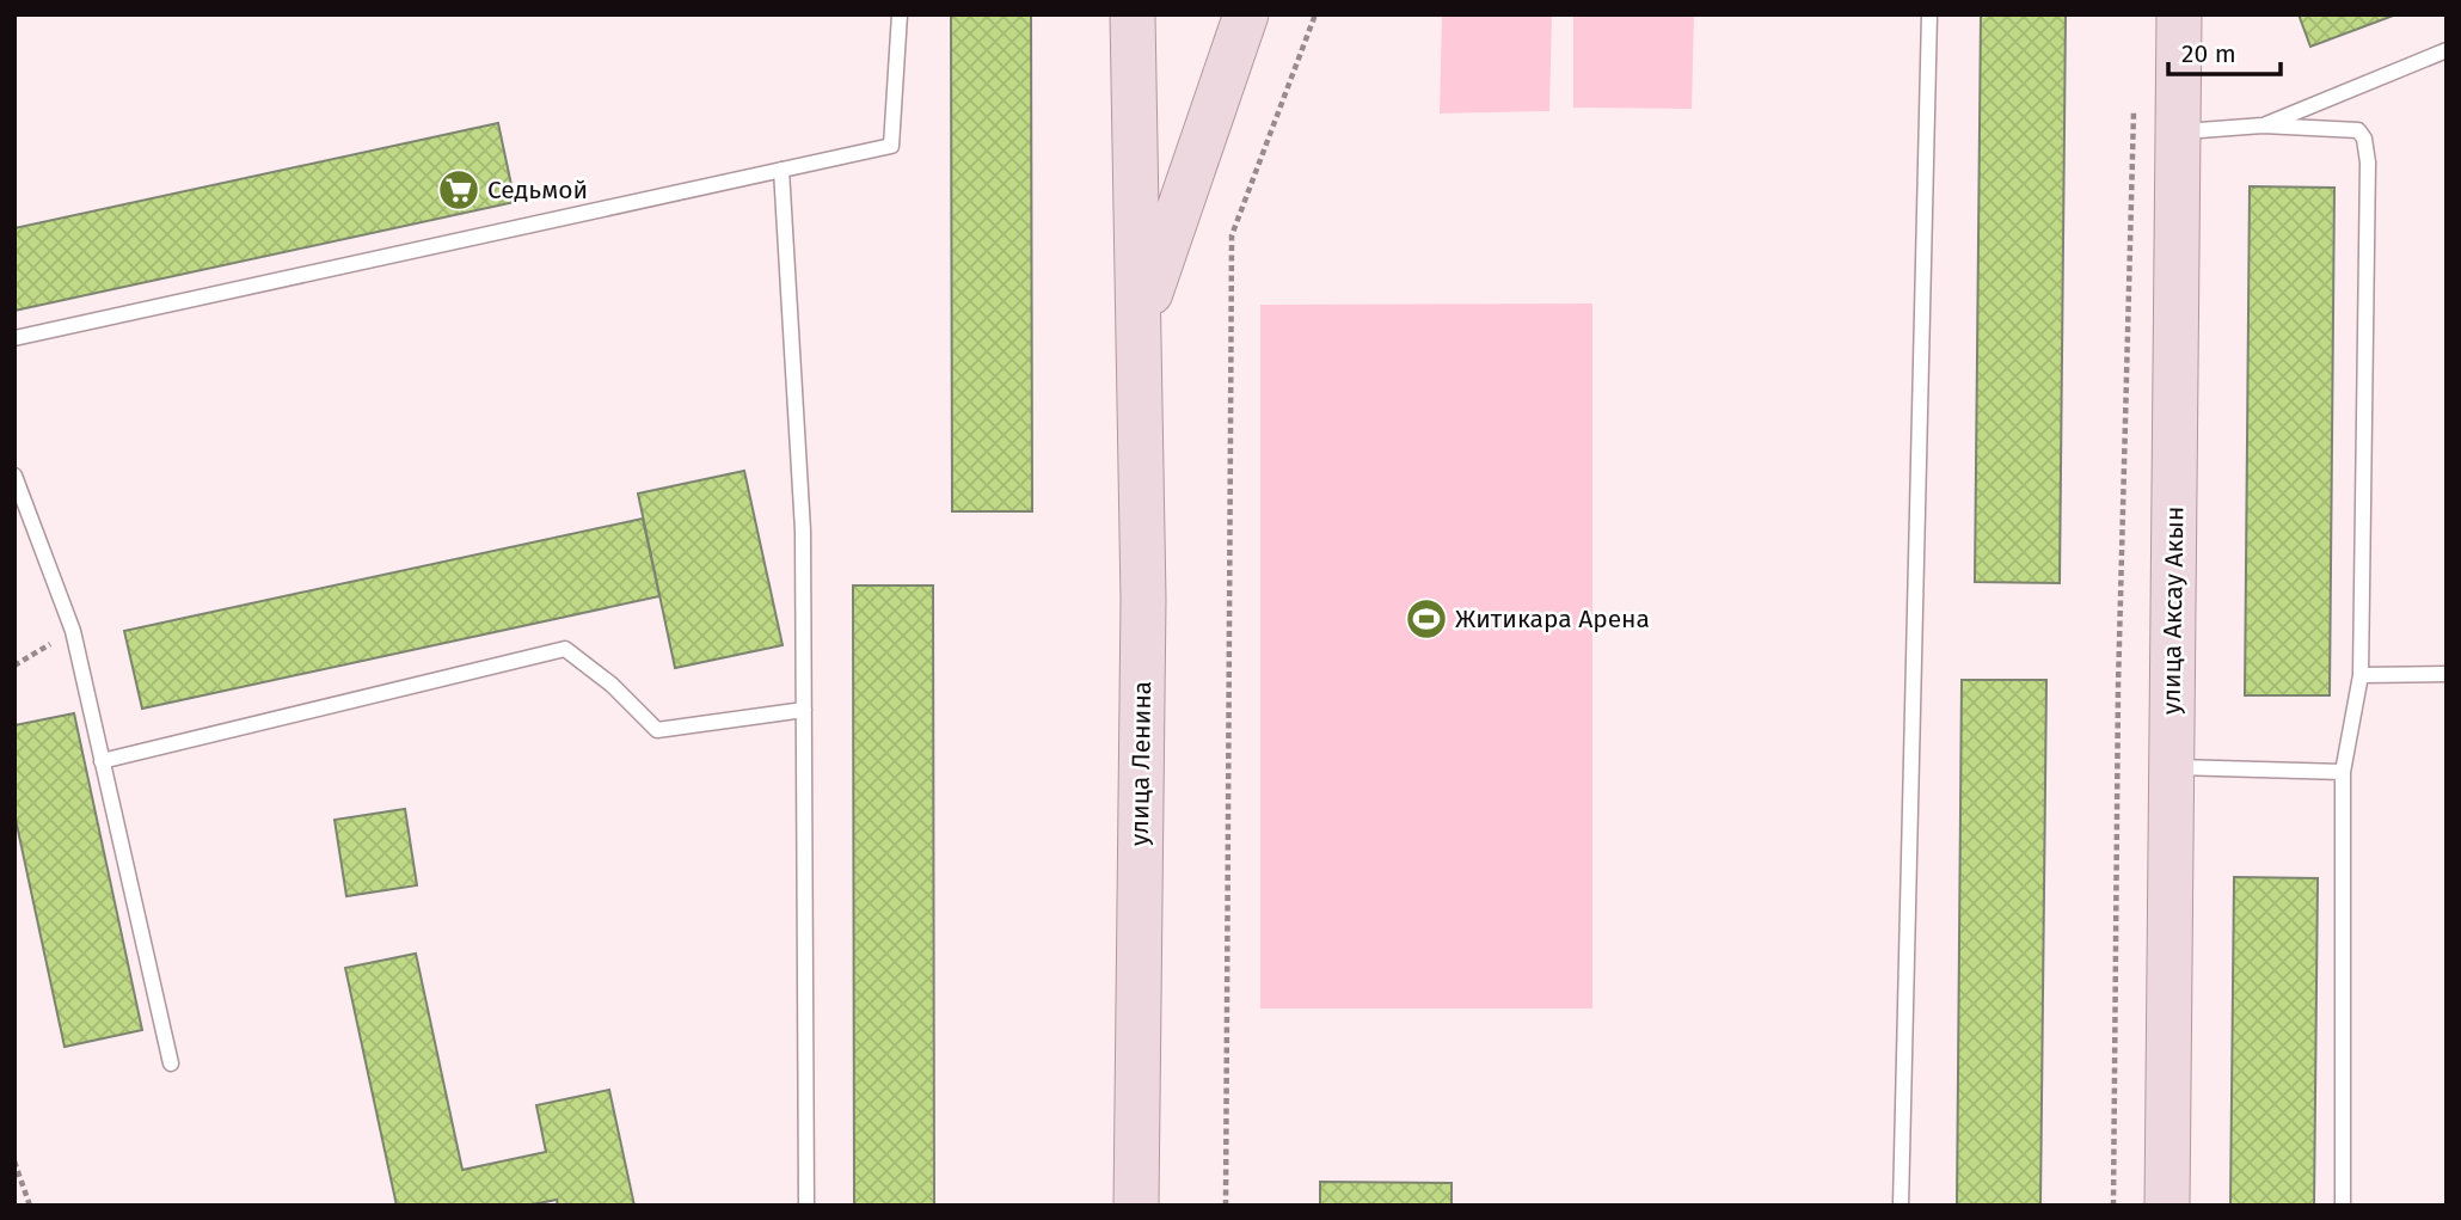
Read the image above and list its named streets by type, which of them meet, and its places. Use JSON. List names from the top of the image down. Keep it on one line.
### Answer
{"streets":{"street":["улица Аксау Акын","улица Ленина"]},"places":{"supermarket":["Седьмой"],"sports":["Житикара Арена"]},"scale_bar":"20 m"}
